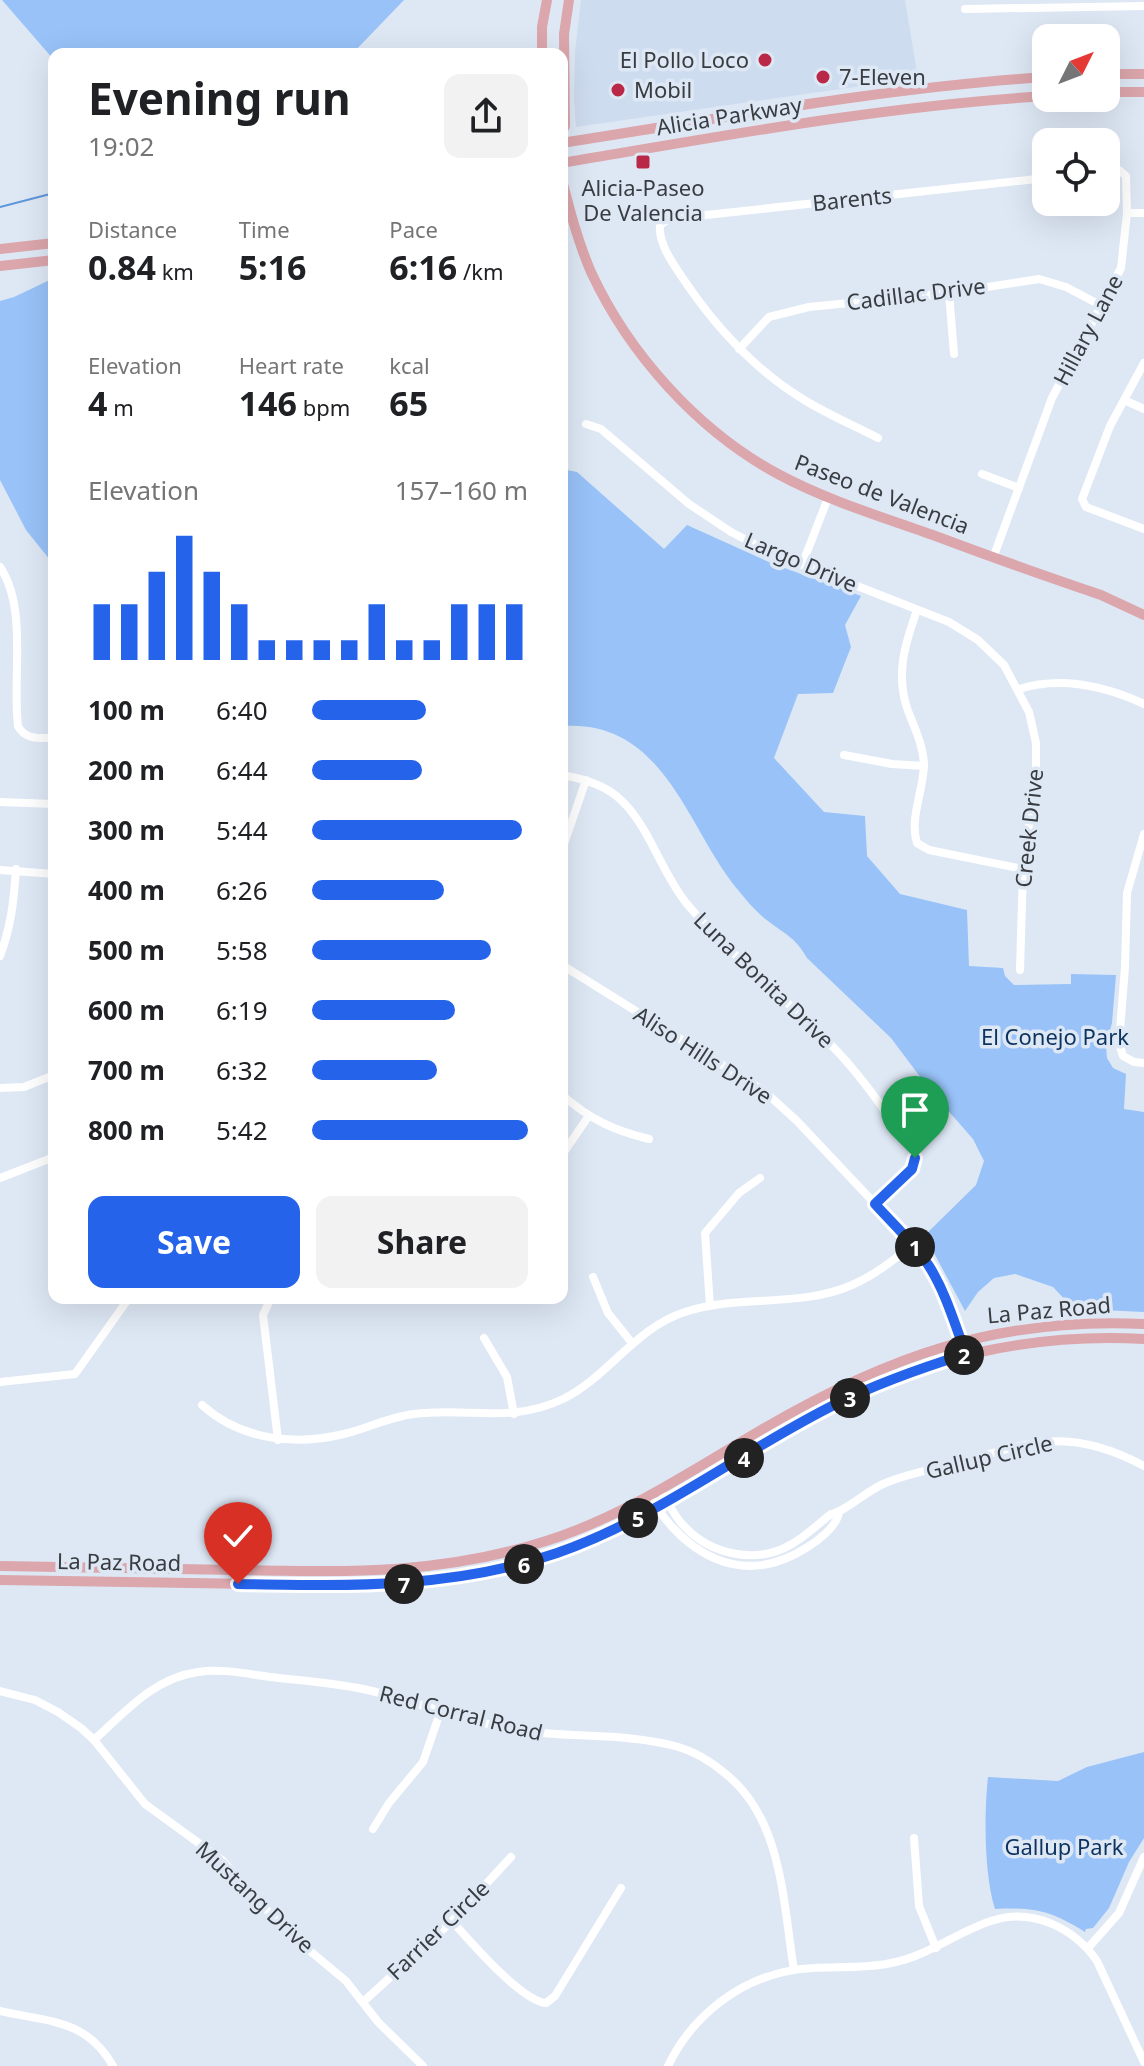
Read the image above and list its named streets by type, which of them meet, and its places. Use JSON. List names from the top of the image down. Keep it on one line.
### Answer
{"streets":{"main road":["Alicia Parkway","Paseo de Valencia","La Paz Road"],"street":["Barents","Cadillac Drive","Hillary Lane","Largo Drive","Creek Drive","Luna Bonita Drive","Aliso Hills Drive","Gallup Circle","Red Corral Road","Mustang Drive","Farrier Circle"]},"crossings":[["Barents","Cadillac Drive"],["Cadillac Drive","Hillary Lane"],["Hillary Lane","Paseo de Valencia"],["Largo Drive","Creek Drive"],["Luna Bonita Drive","Aliso Hills Drive"],["Aliso Hills Drive","La Paz Road"],["La Paz Road","Gallup Circle"],["Red Corral Road","Mustang Drive"],["Mustang Drive","Farrier Circle"]],"parks":["El Conejo Park","Gallup Park"],"places":{"other":["El Pollo Loco","7-Eleven","Mobil"],"transit":["Alicia-Paseo De Valencia"]},"north":"top right","page":{"heading":["Evening run","19:02"],"stats":[["Distance","0.84 km"],["Time","5:16"],["Pace","6:16 /km"],["Elevation","4 m"],["Heart rate","146 bpm"],["kcal","65"]],"chart":["Elevation","157–160 m"],"list":[{"name":"100 m","note":"6:40"},{"name":"200 m","note":"6:44"},{"name":"300 m","note":"5:44"},{"name":"400 m","note":"6:26"},{"name":"500 m","note":"5:58"},{"name":"600 m","note":"6:19"},{"name":"700 m","note":"6:32"},{"name":"800 m","note":"5:42"}],"buttons":["Save","Share"],"pins":["1","2","3","4","5","6","7"]}}
